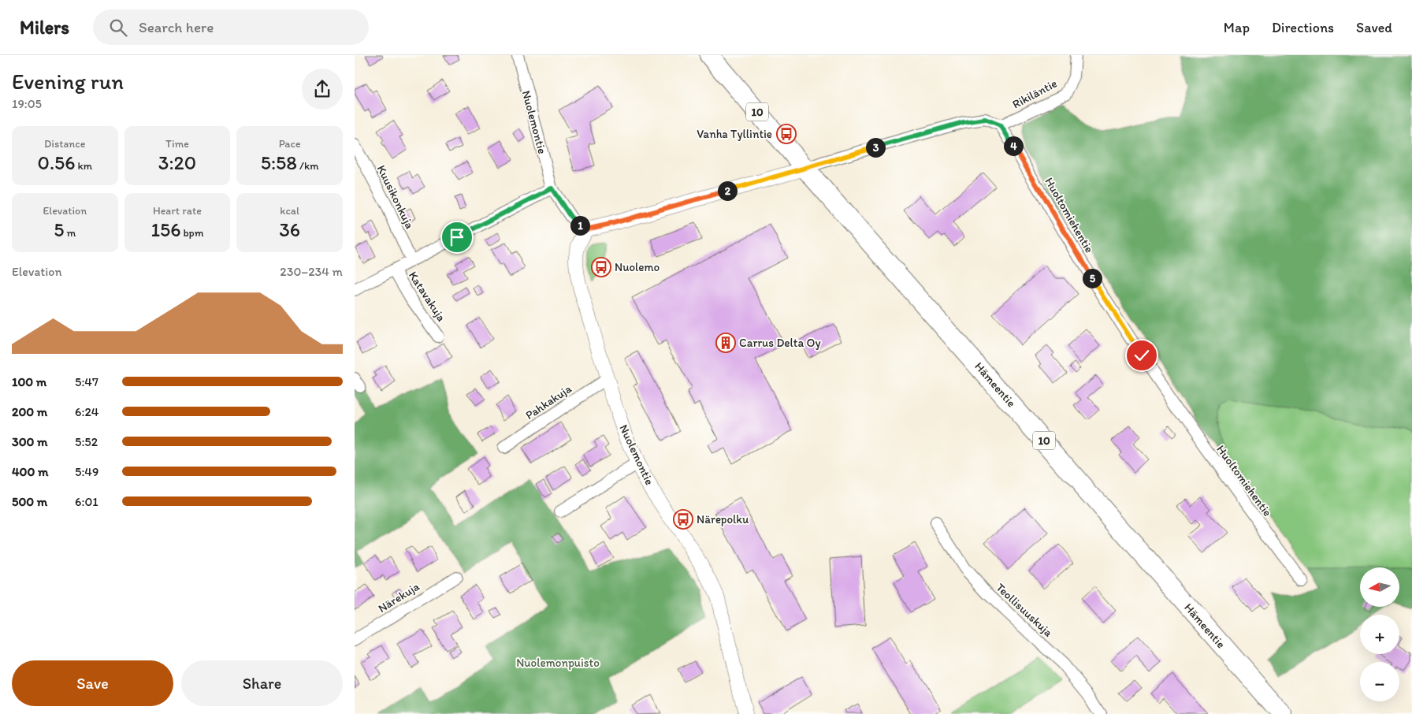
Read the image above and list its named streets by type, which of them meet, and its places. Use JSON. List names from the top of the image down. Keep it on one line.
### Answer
{"streets":{"highway":["10","Hämeentie"],"street":["Rikiläntie","Nuolemontie","Kuusikonkuja","Huoltomiehentie","Katavakuja","Pahkakuja","Närekuja","Teollisuuskuja"]},"crossings":[["Rikiläntie","Huoltomiehentie"],["Nuolemontie","Pahkakuja"]],"parks":["Nuolemonpuisto"],"places":{"bus stop":["Vanha Tyllintie","Nuolemo","Närepolku"],"building":["Carrus Delta Oy"]},"north":"left","page":{"header":"Milers","search":"Search here","nav":["Map","Directions","Saved"],"heading":["Evening run","19:05"],"stats":[["Distance","0.56 km"],["Time","3:20"],["Pace","5:58 /km"],["Elevation","5 m"],["Heart rate","156 bpm"],["kcal","36"]],"pins":["4","3","2","1","5"],"chart":["Elevation","230–234 m"],"list":[{"name":"100 m","note":"5:47"},{"name":"200 m","note":"6:24"},{"name":"300 m","note":"5:52"},{"name":"400 m","note":"5:49"},{"name":"500 m","note":"6:01"}],"map_buttons":["+","−"],"buttons":["Save","Share"]}}
